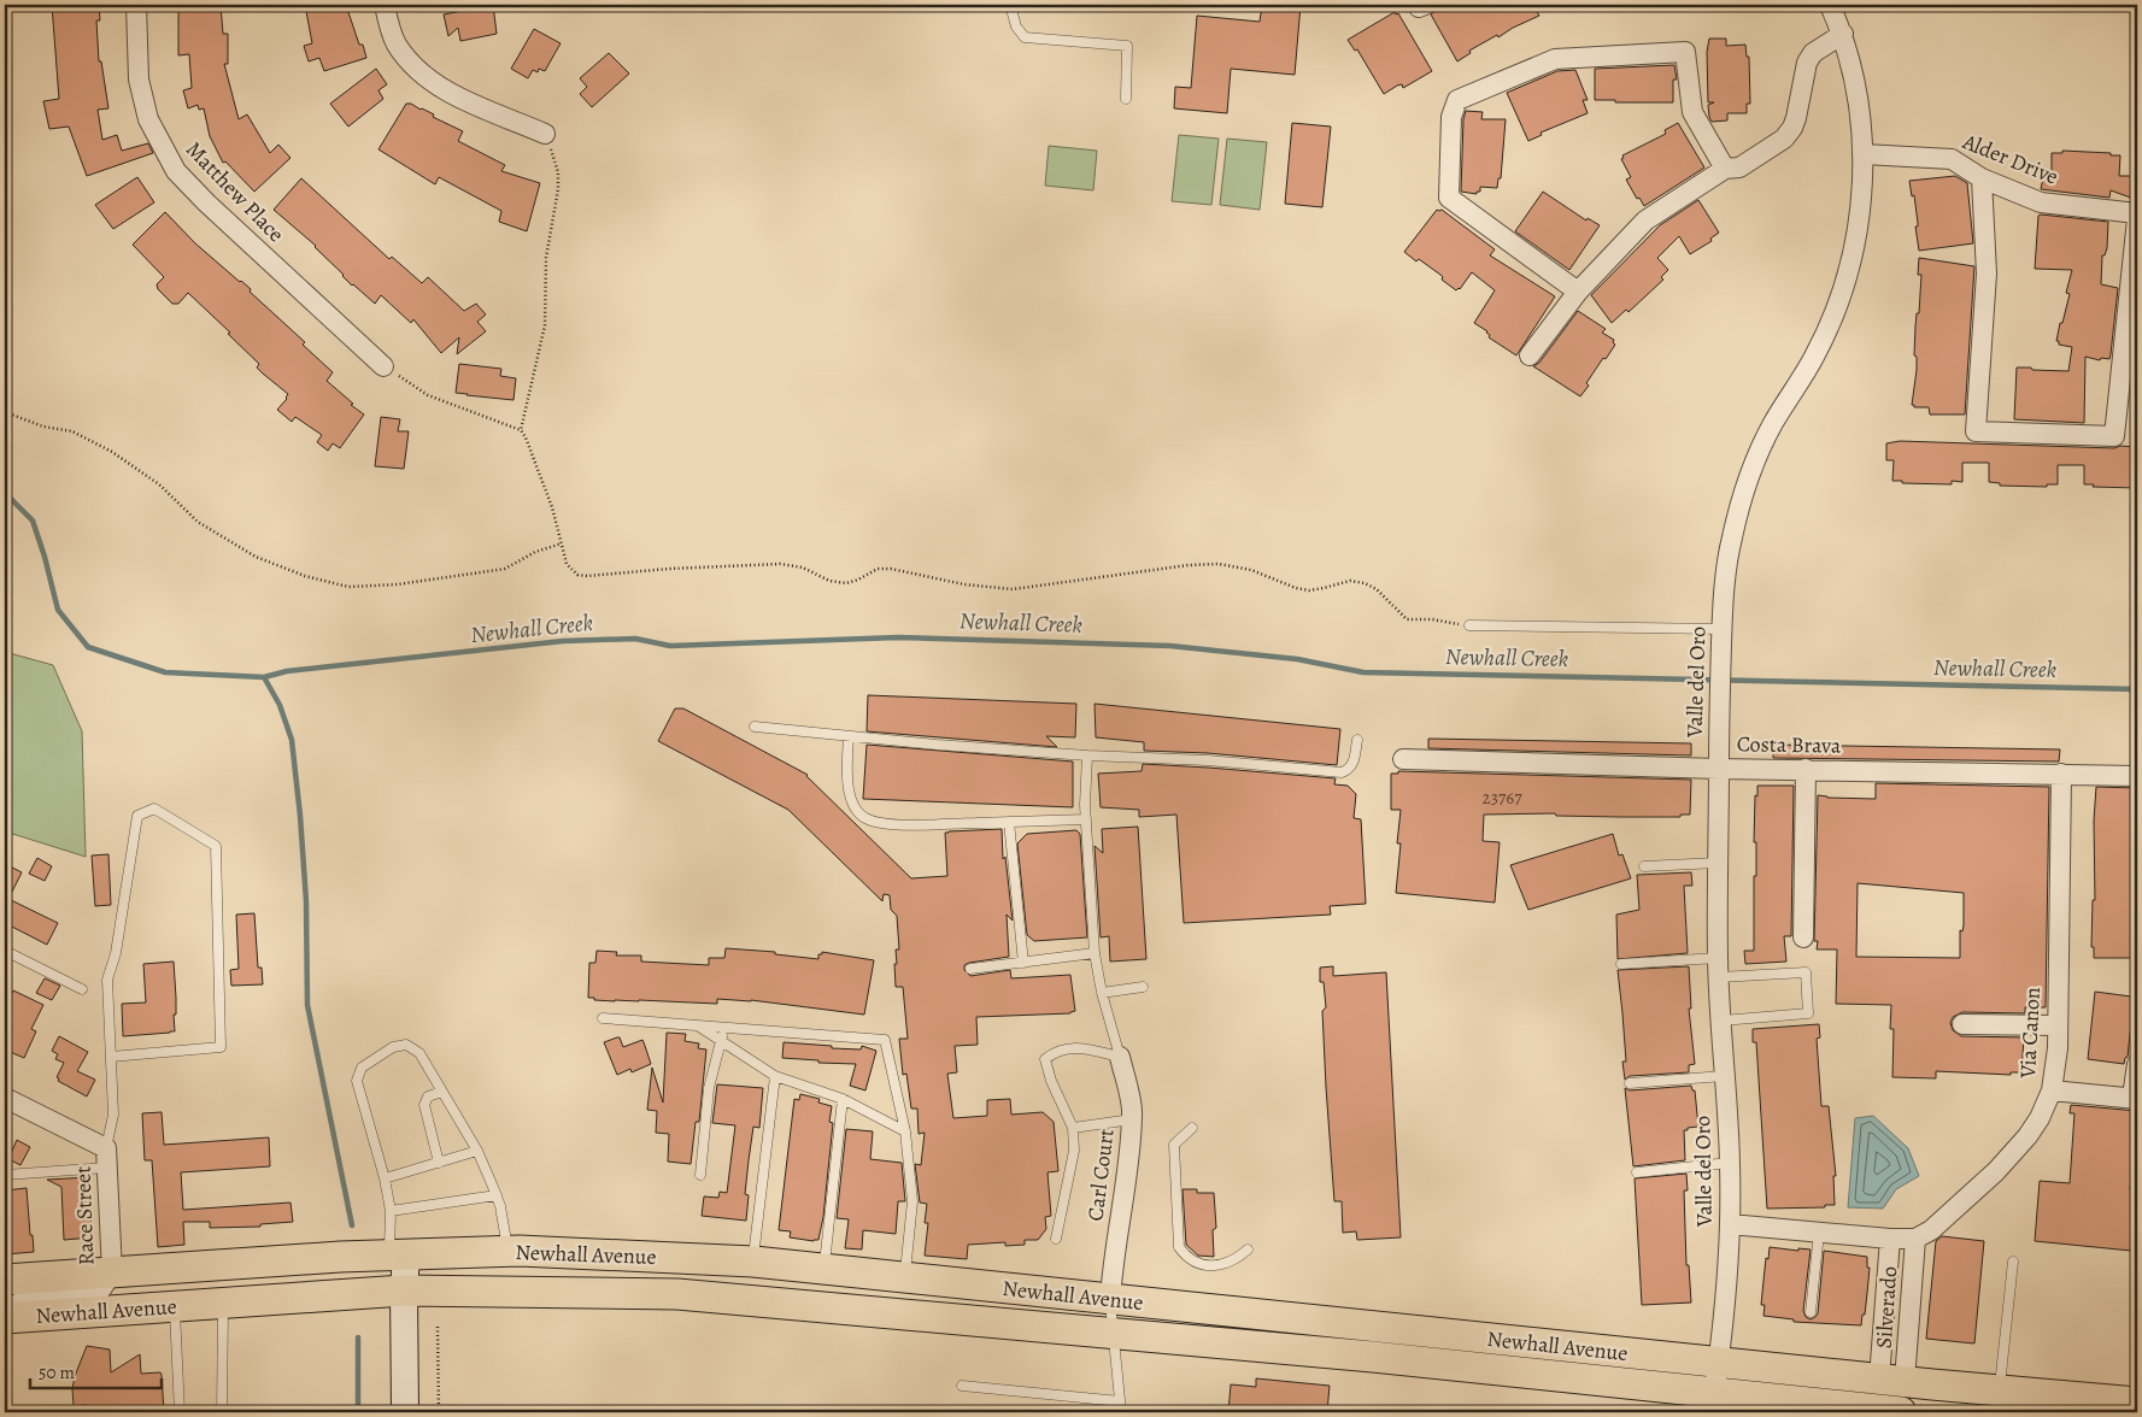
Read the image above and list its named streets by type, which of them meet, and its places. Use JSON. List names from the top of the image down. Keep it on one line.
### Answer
{"streets":{"main road":["Newhall Avenue"],"street":["Alder Drive","Matthew Place","Valle del Oro","Costa Brava","Via Canon","Carl Court","Race Street","Silverado"]},"crossings":[["Alder Drive","Valle del Oro"],["Valle del Oro","Costa Brava"],["Valle del Oro","Newhall Avenue"],["Costa Brava","Via Canon"],["Via Canon","Silverado"],["Carl Court","Newhall Avenue"],["Race Street","Newhall Avenue"],["Newhall Avenue","Silverado"]],"water":["Newhall Creek"],"house_numbers":["23767"],"scale_bar":"50 m"}
